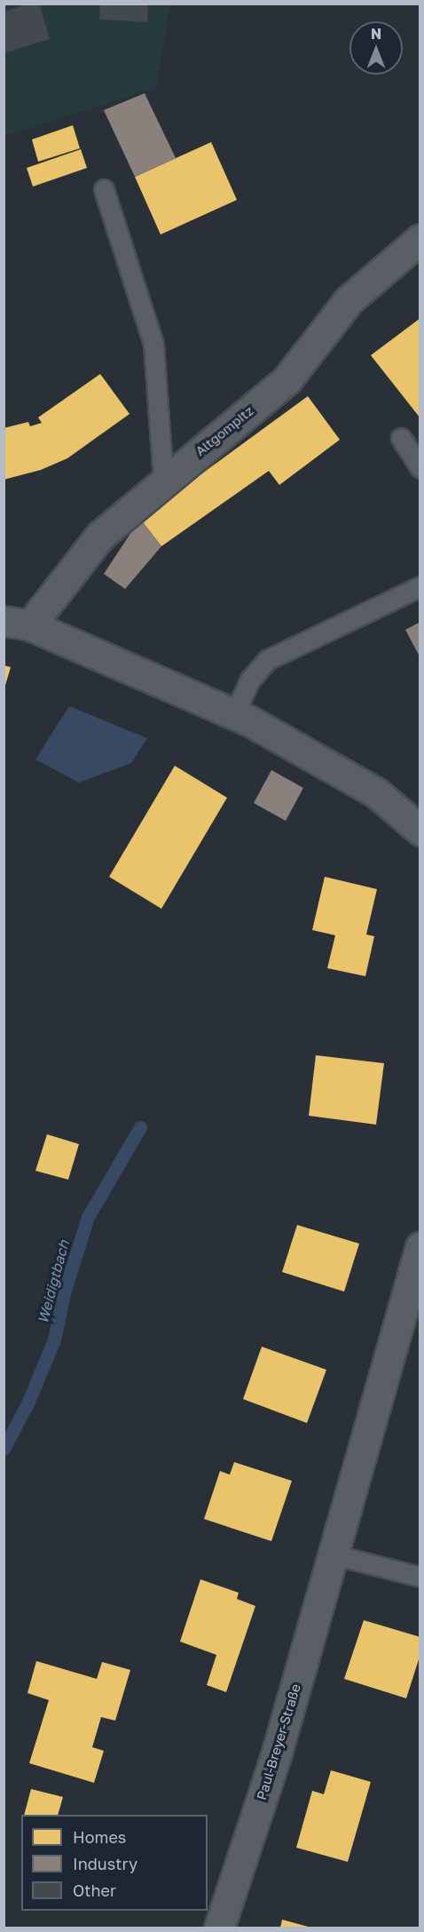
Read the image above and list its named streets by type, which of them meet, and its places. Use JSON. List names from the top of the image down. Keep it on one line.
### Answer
{"streets":{"street":["Altgompitz","Paul-Breyer-Straße"]},"water":["Weidigtbach"],"legend":["Homes","Industry","Other"],"north":"top"}
